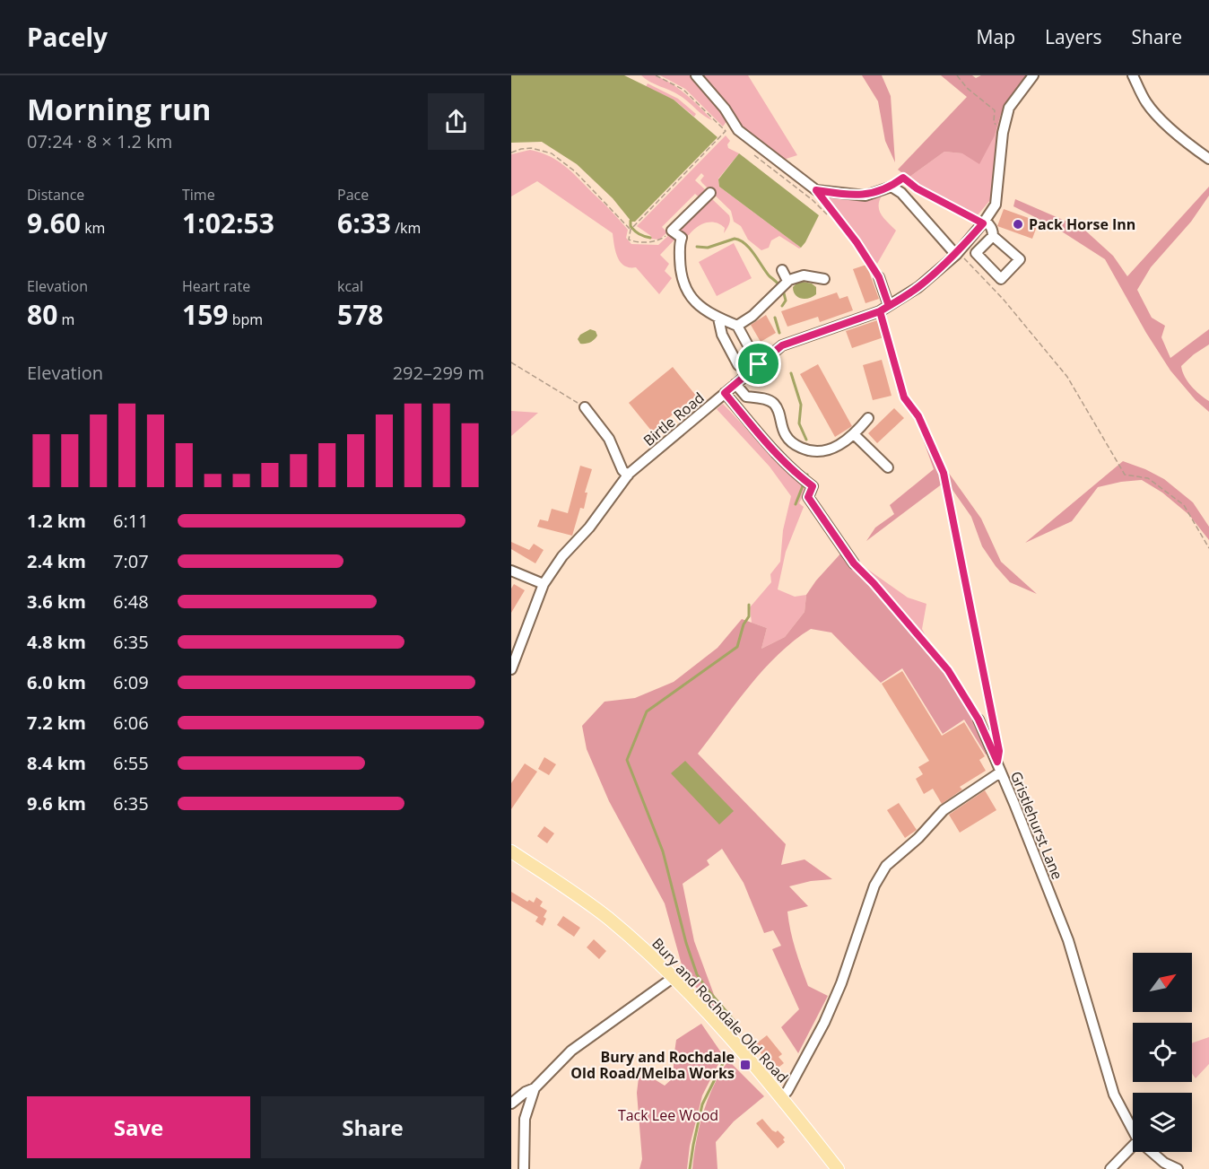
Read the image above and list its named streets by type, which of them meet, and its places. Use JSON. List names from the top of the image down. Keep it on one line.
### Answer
{"streets":{"main road":["Bury and Rochdale Old Road"],"street":["Birtle Road","Gristlehurst Lane"]},"parks":["Tack Lee Wood"],"places":{"other":["Pack Horse Inn"],"transit":["Bury and Rochdale Old Road/Melba Works"]},"north":"top right","page":{"header":"Pacely","nav":["Map","Layers","Share"],"heading":["Morning run","07:24 · 8 × 1.2 km"],"stats":[["Distance","9.60 km"],["Time","1:02:53"],["Pace","6:33 /km"],["Elevation","80 m"],["Heart rate","159 bpm"],["kcal","578"]],"chart":["Elevation","292–299 m"],"list":[{"name":"1.2 km","note":"6:11"},{"name":"2.4 km","note":"7:07"},{"name":"3.6 km","note":"6:48"},{"name":"4.8 km","note":"6:35"},{"name":"6.0 km","note":"6:09"},{"name":"7.2 km","note":"6:06"},{"name":"8.4 km","note":"6:55"},{"name":"9.6 km","note":"6:35"}],"buttons":["Save","Share"]}}
